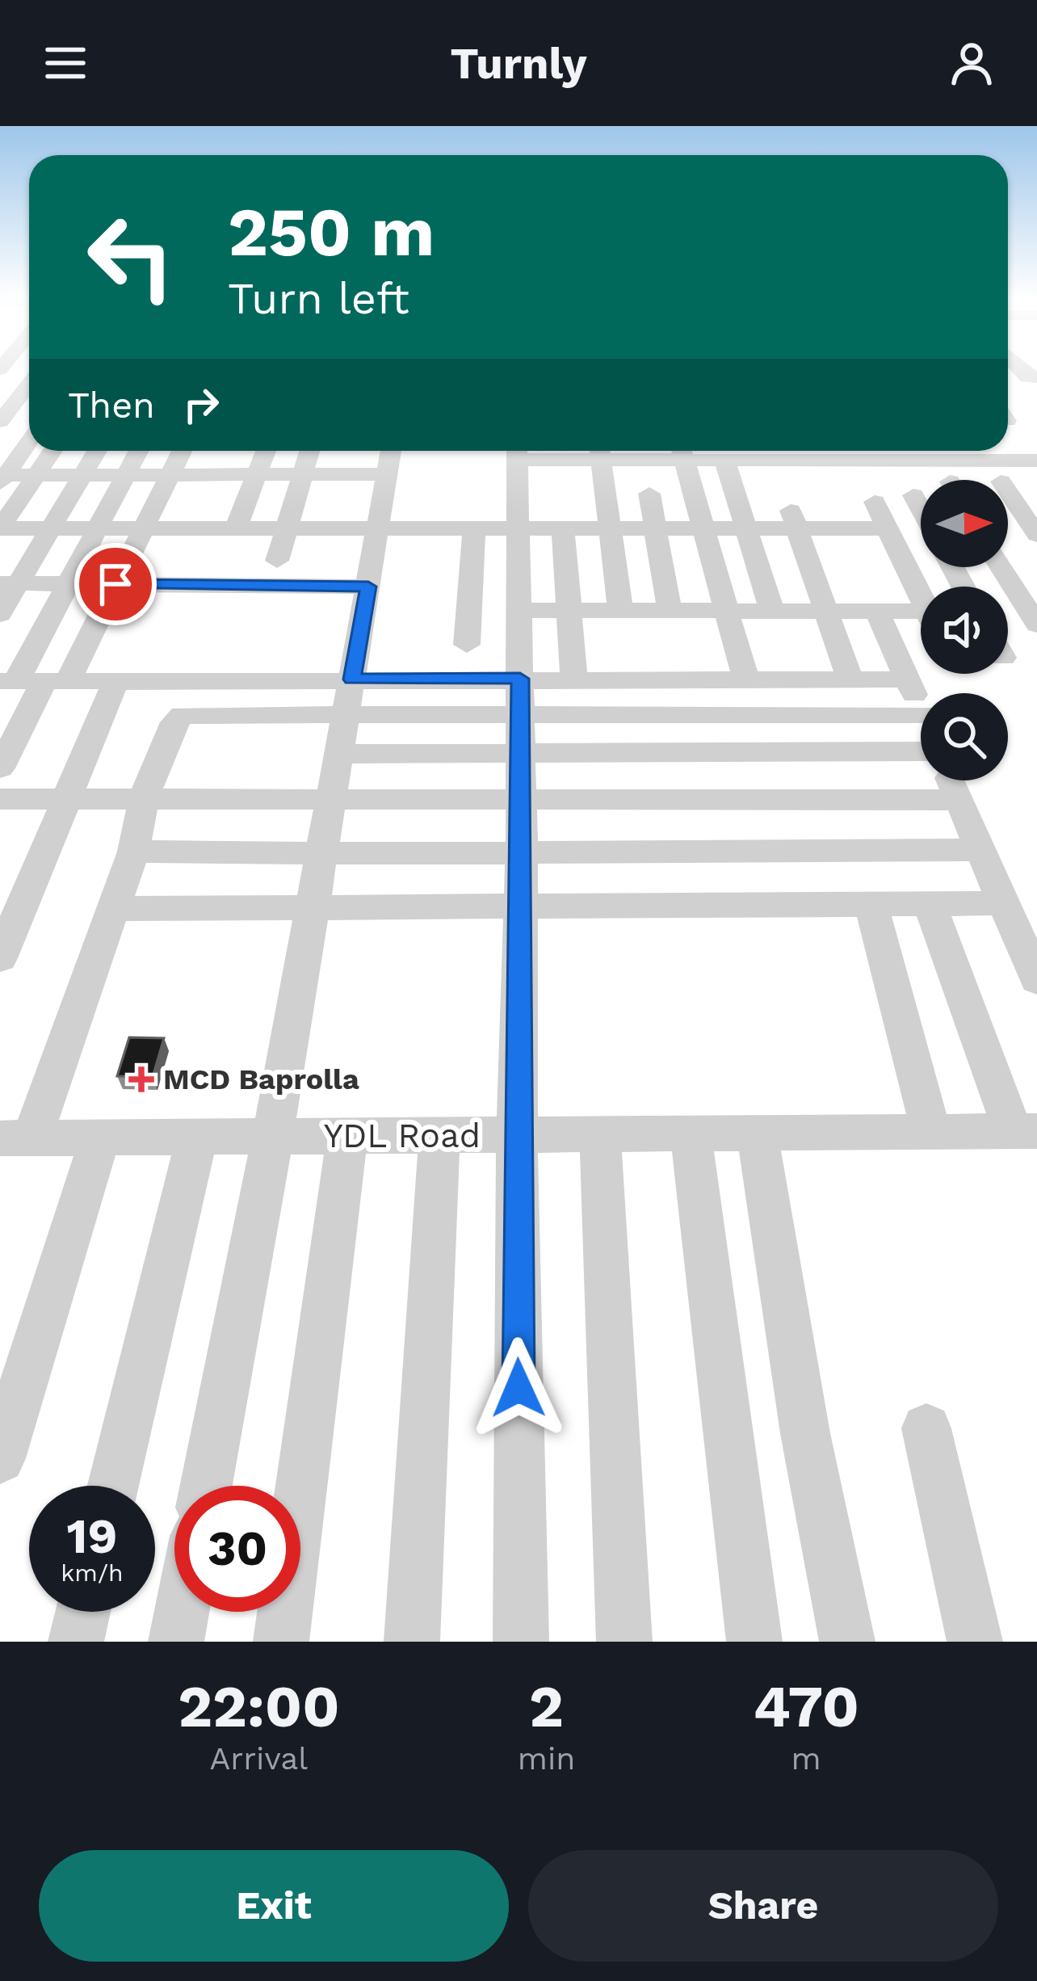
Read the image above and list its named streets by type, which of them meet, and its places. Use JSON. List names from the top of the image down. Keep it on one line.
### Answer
{"streets":{"street":["YDL Road"]},"places":{"health":["MCD Baprolla"]},"north":"right","page":{"header":"Turnly","turn":["250 m","Turn left"],"then":"Then","speed":"19 km/h","limit":"30","eta":["22:00","Arrival","2","min","470","m"],"buttons":["Exit","Share"]}}
